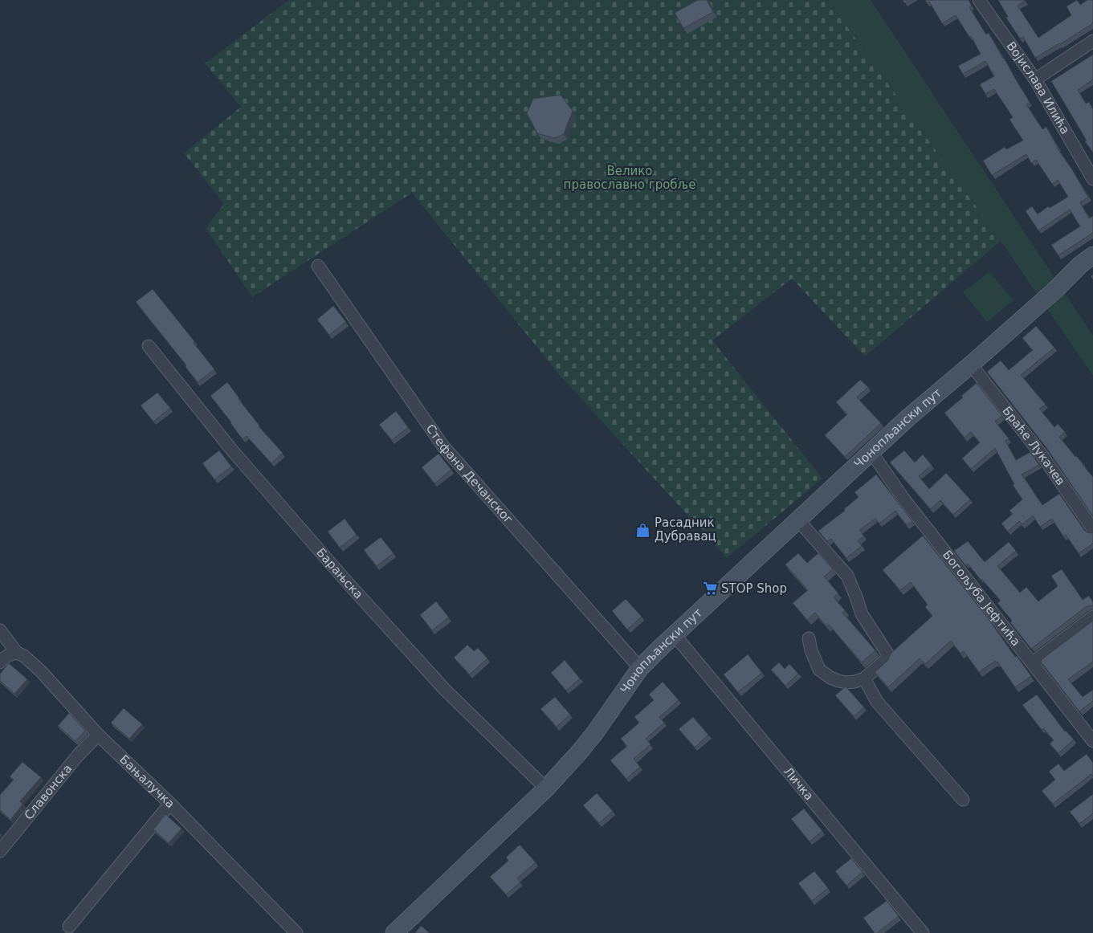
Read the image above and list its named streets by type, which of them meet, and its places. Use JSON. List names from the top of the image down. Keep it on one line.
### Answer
{"streets":{"street":["Војислава Илића","Чонопљански пут","Браће Лукачев","Стефана Дечанског","Барањска","Богољуба Јефтића","Бањалучка","Личка","Славонска"]},"crossings":[["Чонопљански пут","Браће Лукачев"],["Чонопљански пут","Стефана Дечанског"],["Чонопљански пут","Барањска"],["Чонопљански пут","Богољуба Јефтића"],["Чонопљански пут","Личка"],["Бањалучка","Славонска"]],"parks":["Велико православно гробље"],"places":{"shop":["Расадник Дубравац"],"supermarket":["STOP Shop"]}}
